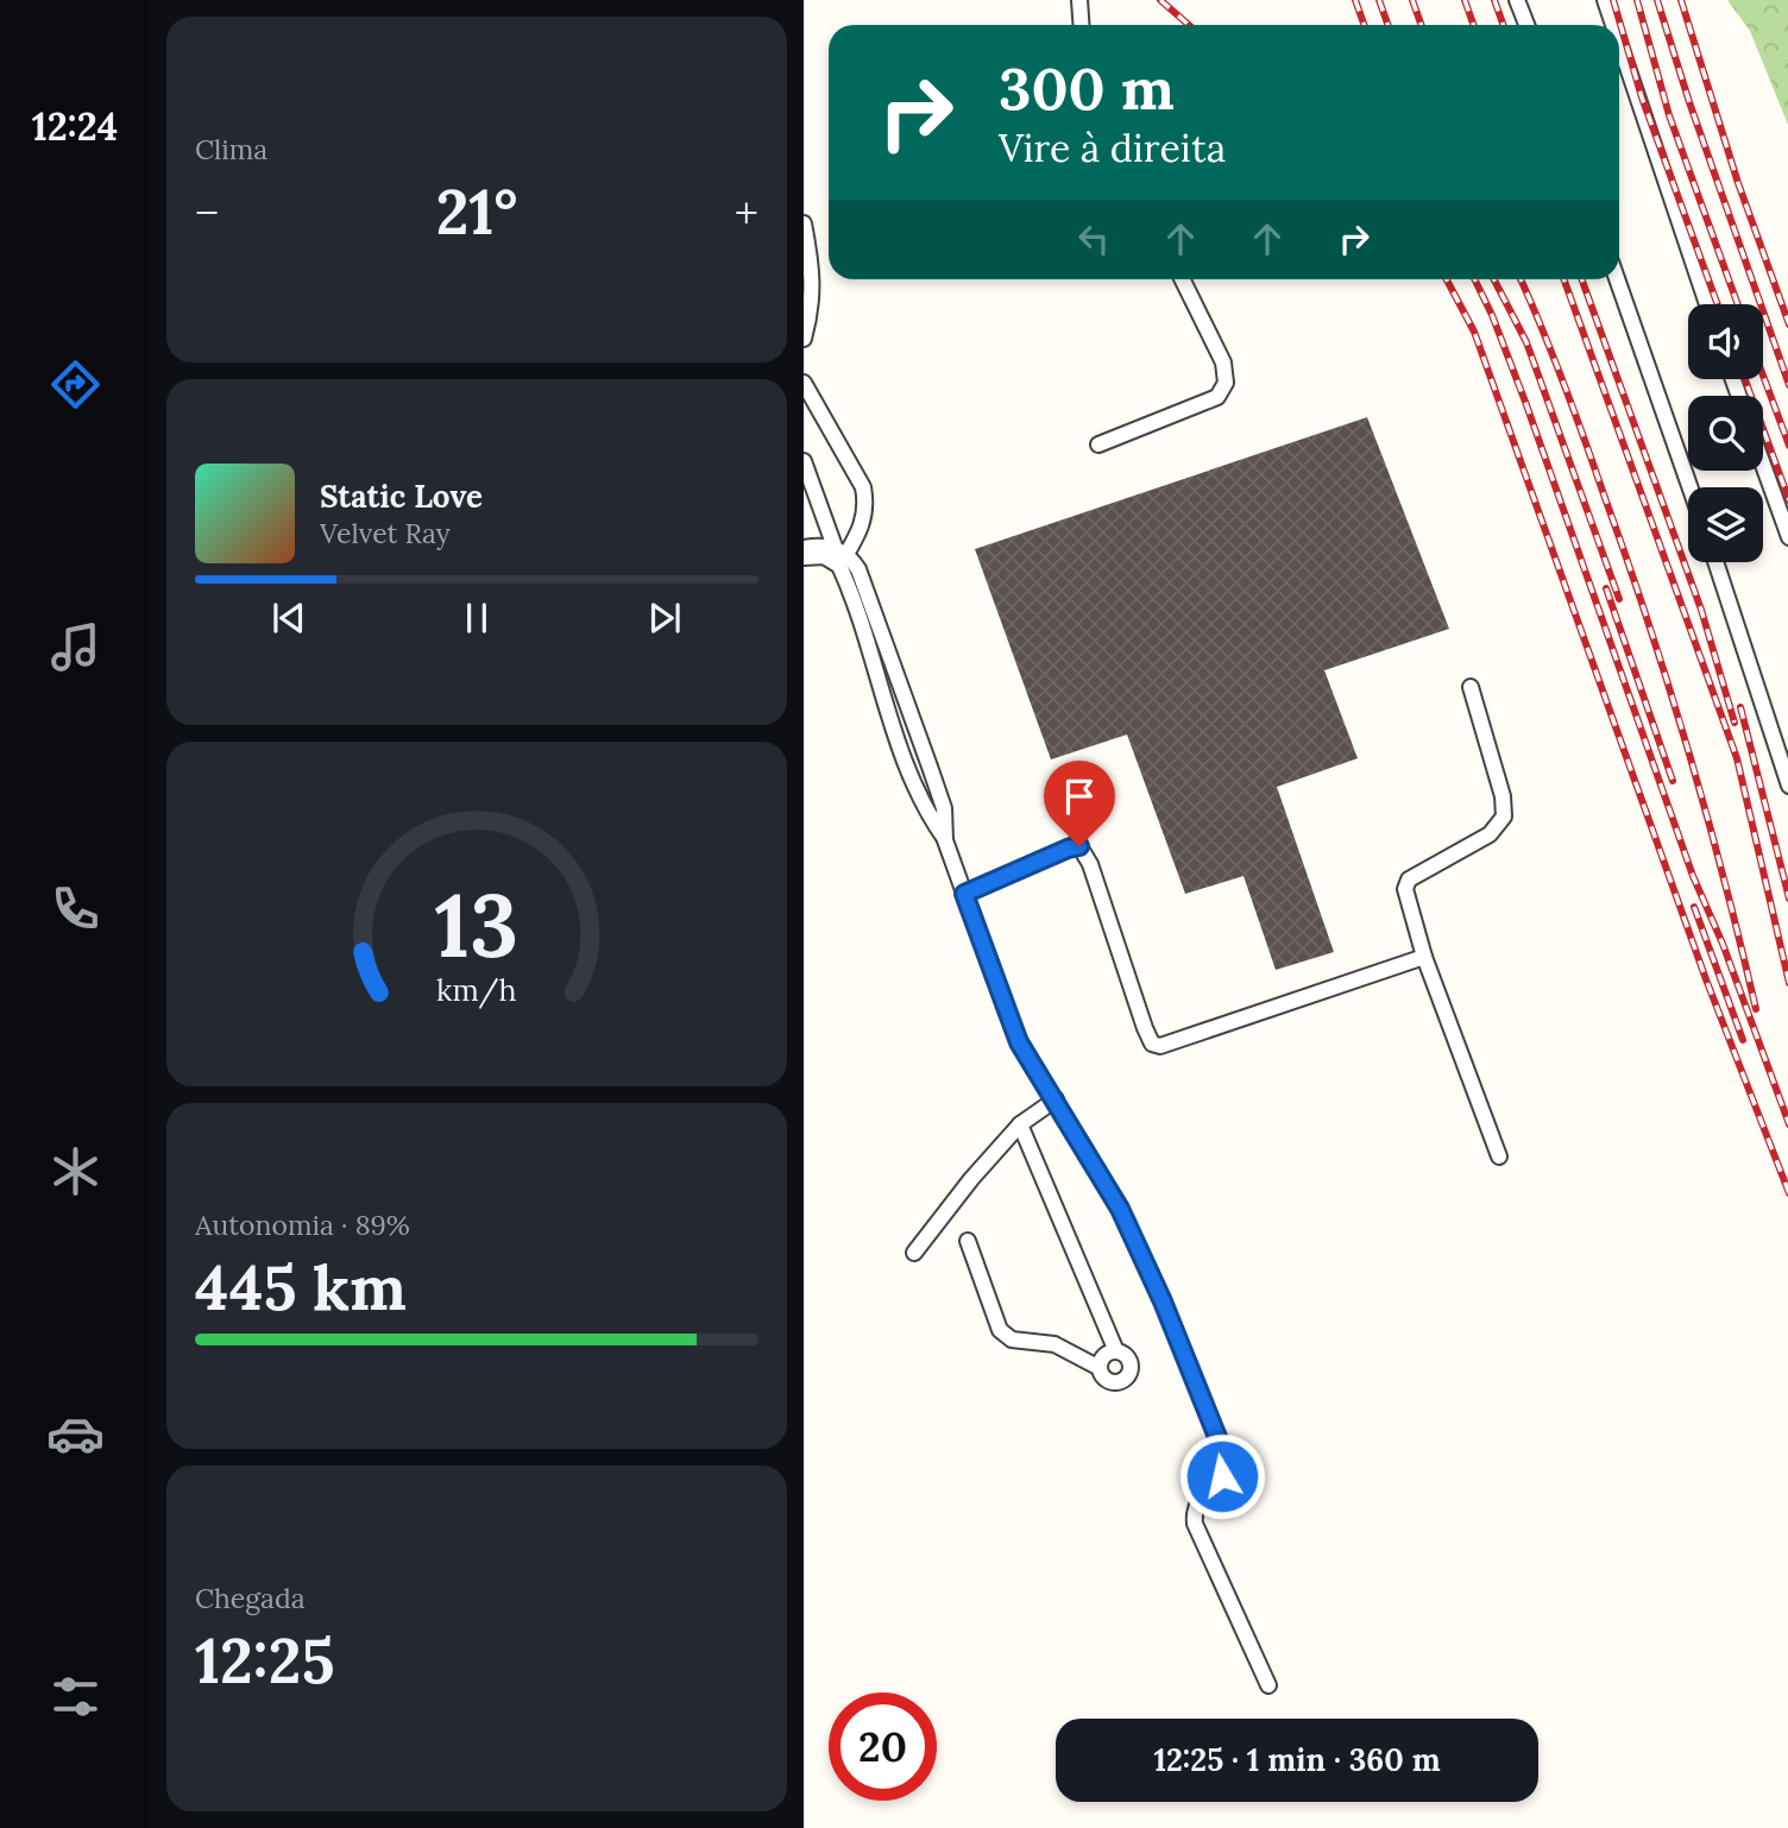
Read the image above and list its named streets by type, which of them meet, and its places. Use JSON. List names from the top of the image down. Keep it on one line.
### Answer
{"page":{"tabs":"12:24","tile":["Clima",["Autonomia · 89%","445 km"],["Chegada","12:25"]],"turn":["300 m","Vire à direita"],"heat":["−","21°","+"],"song":["Static Love","Velvet Ray"],"limit":"20","trip":"12:25 · 1 min · 360 m","gauge":["13","km/h"]}}
